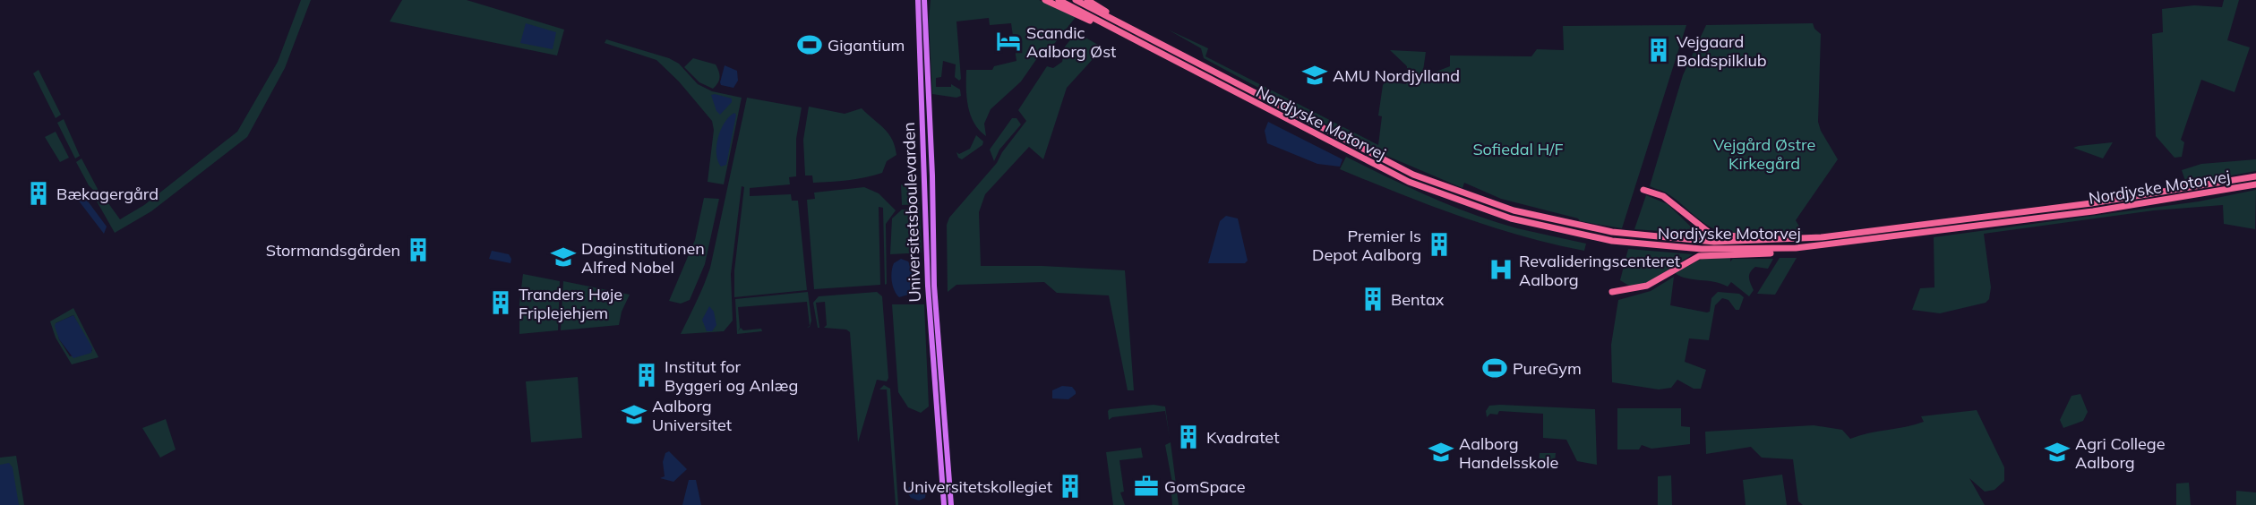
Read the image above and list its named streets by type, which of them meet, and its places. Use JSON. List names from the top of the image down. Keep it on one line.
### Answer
{"streets":{"highway":["Nordjyske Motorvej"],"main road":["Universitetsboulevarden"]},"parks":["Vejgård Østre Kirkegård","Sofiedal H/F"],"places":{"hotel":["Scandic Aalborg Øst"],"sports":["Gigantium","PureGym"],"building":["Vejgaard Boldspilklub","Bækagergård","Premier Is Depot Aalborg","Stormandsgården","Bentax","Tranders Høje Friplejehjem","Institut for Byggeri og Anlæg","Kvadratet","Universitetskollegiet"],"school or university":["AMU Nordjylland","Daginstitutionen Alfred Nobel","Aalborg Universitet","Aalborg Handelsskole","Agri College Aalborg"],"hospital":["Revalideringscenteret Aalborg"],"office":["GomSpace"]}}
